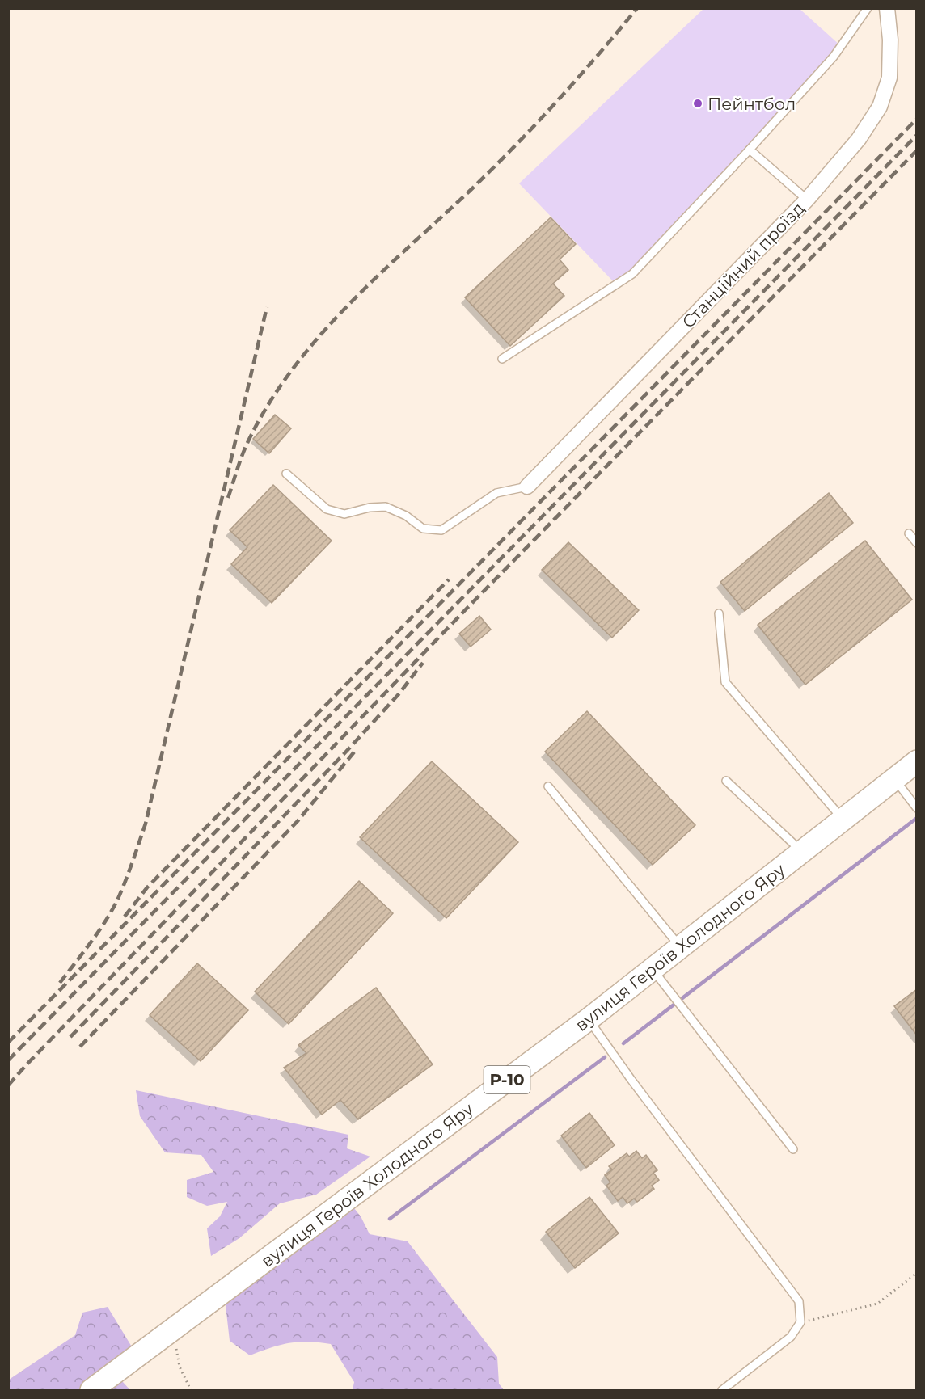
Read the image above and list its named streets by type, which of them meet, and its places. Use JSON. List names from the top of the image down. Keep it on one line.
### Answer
{"streets":{"main road":["вулиця Героїв Холодного Яру","Р-10"],"street":["Станційний проїзд"]},"places":["Пейнтбол"]}
